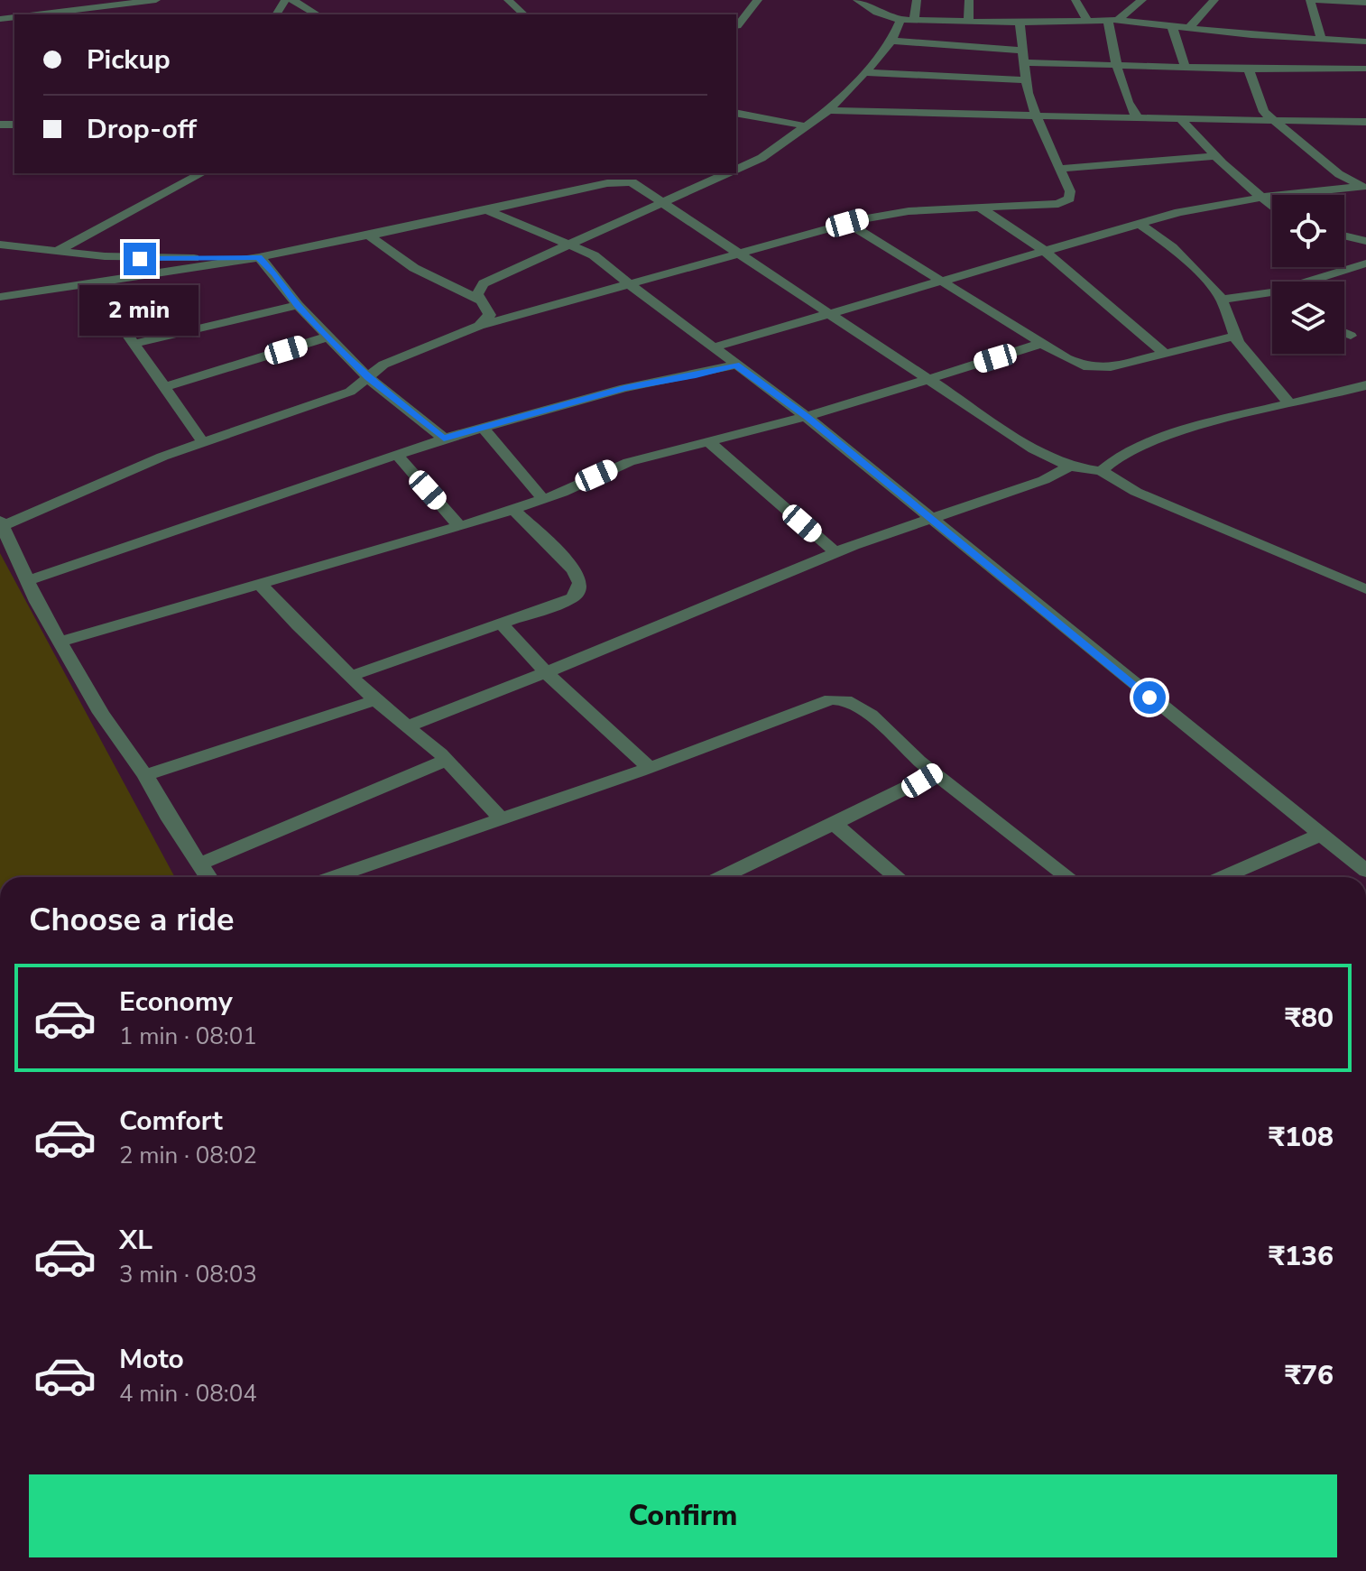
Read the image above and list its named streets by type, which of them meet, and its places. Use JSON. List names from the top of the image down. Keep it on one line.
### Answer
{"page":{"banner":["Pickup","Drop-off"],"bubble":"2 min","heading":"Choose a ride","list":[{"name":"Economy","note":"1 min · 08:01","value":"₹80"},{"name":"Comfort","note":"2 min · 08:02","value":"₹108"},{"name":"XL","note":"3 min · 08:03","value":"₹136"},{"name":"Moto","note":"4 min · 08:04","value":"₹76"}],"buttons":"Confirm"}}
